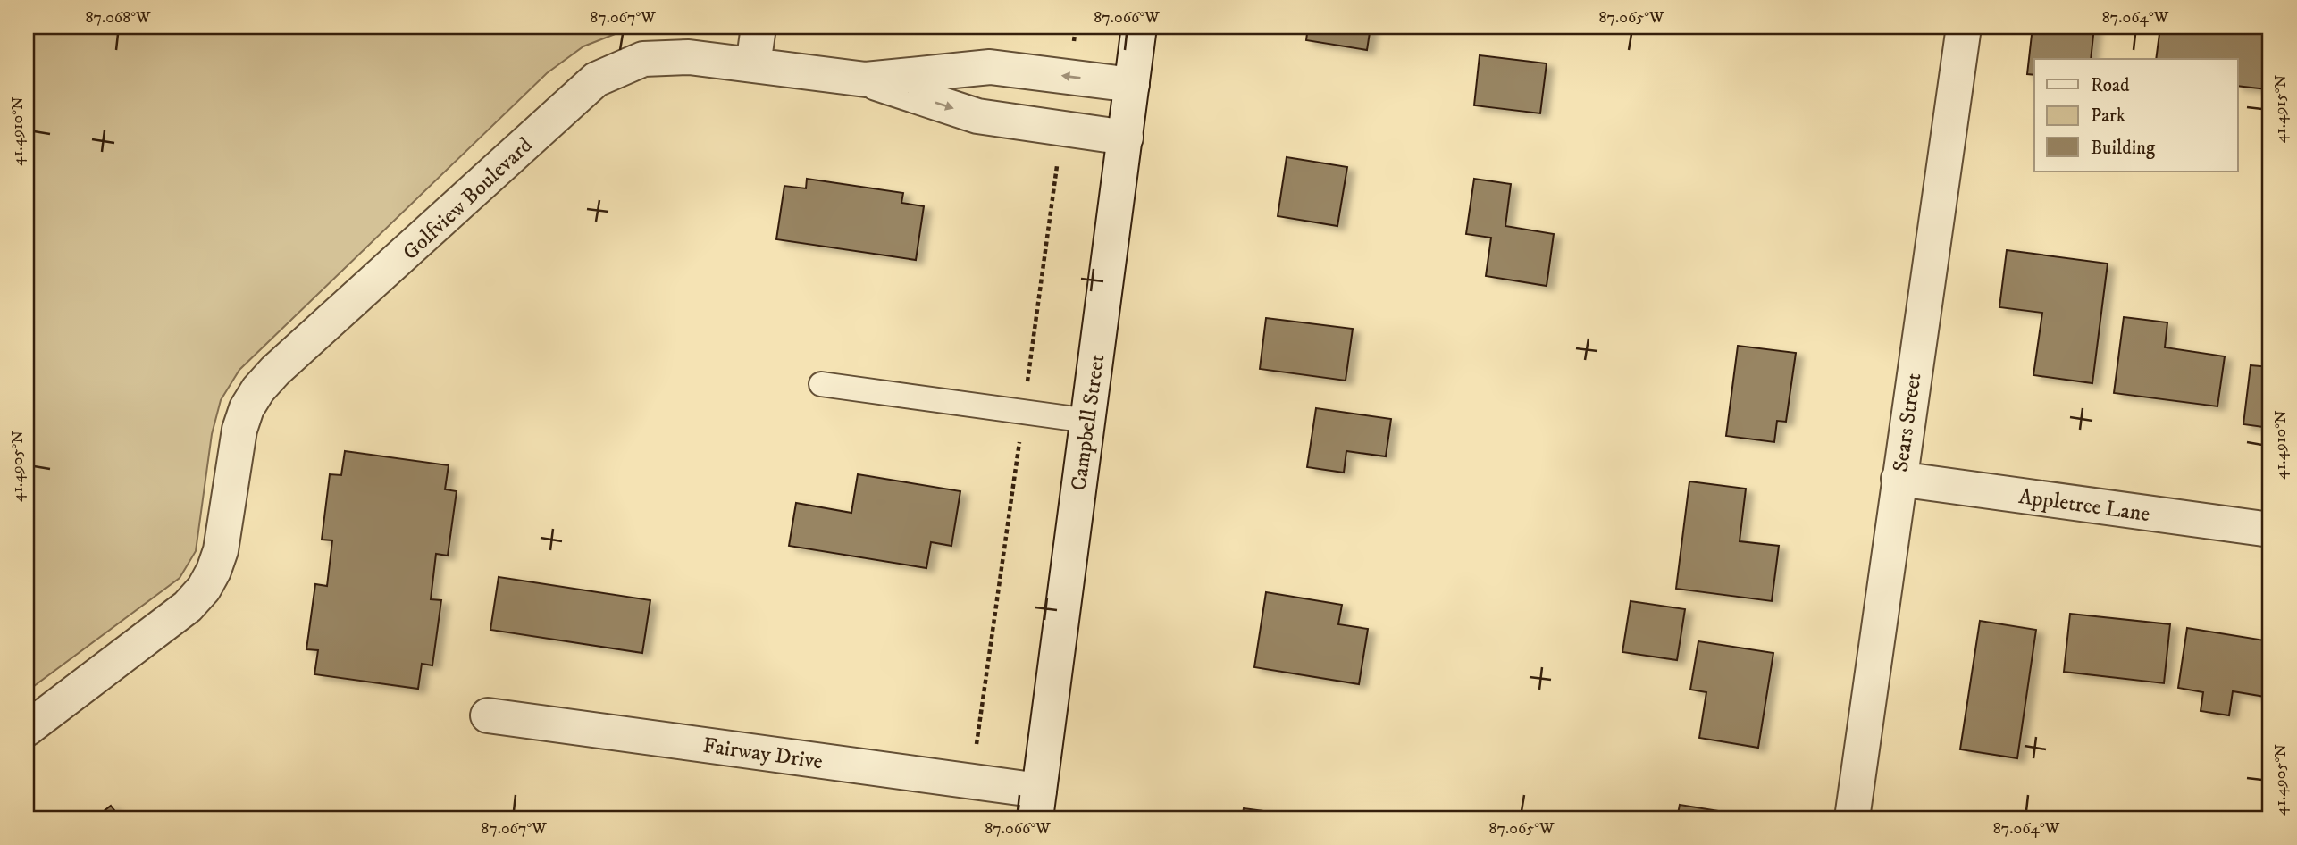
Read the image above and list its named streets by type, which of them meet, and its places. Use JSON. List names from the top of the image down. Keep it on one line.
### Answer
{"streets":{"street":["Golfview Boulevard","Campbell Street","Sears Street","Appletree Lane","Fairway Drive"]},"crossings":[["Golfview Boulevard","Campbell Street"],["Campbell Street","Fairway Drive"],["Sears Street","Appletree Lane"]],"legend":["Road","Park","Building"],"coordinates":["87.068°W","87.067°W","87.066°W","87.065°W","87.064°W","41.4915°N","41.4910°N","41.4905°N"]}
